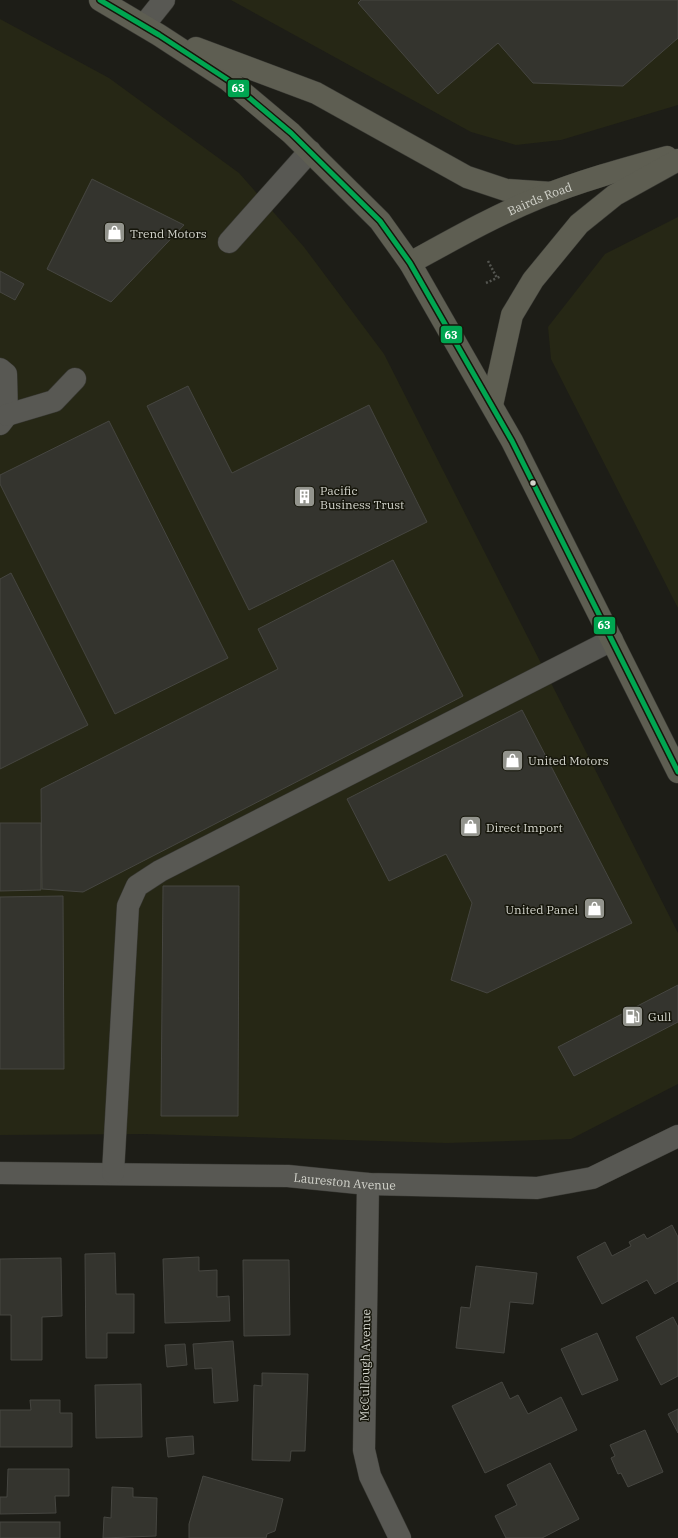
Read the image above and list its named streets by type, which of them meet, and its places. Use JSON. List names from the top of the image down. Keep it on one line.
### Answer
{"streets":{"main road":["Bairds Road"],"street":["Laureston Avenue","McCullough Avenue"]},"crossings":[["Laureston Avenue","McCullough Avenue"]],"places":{"shop":["Trend Motors","United Motors","Direct Import","United Panel"],"building":["Pacific Business Trust"],"fuel station":["Gull"]},"lines":["transit line 63"]}
